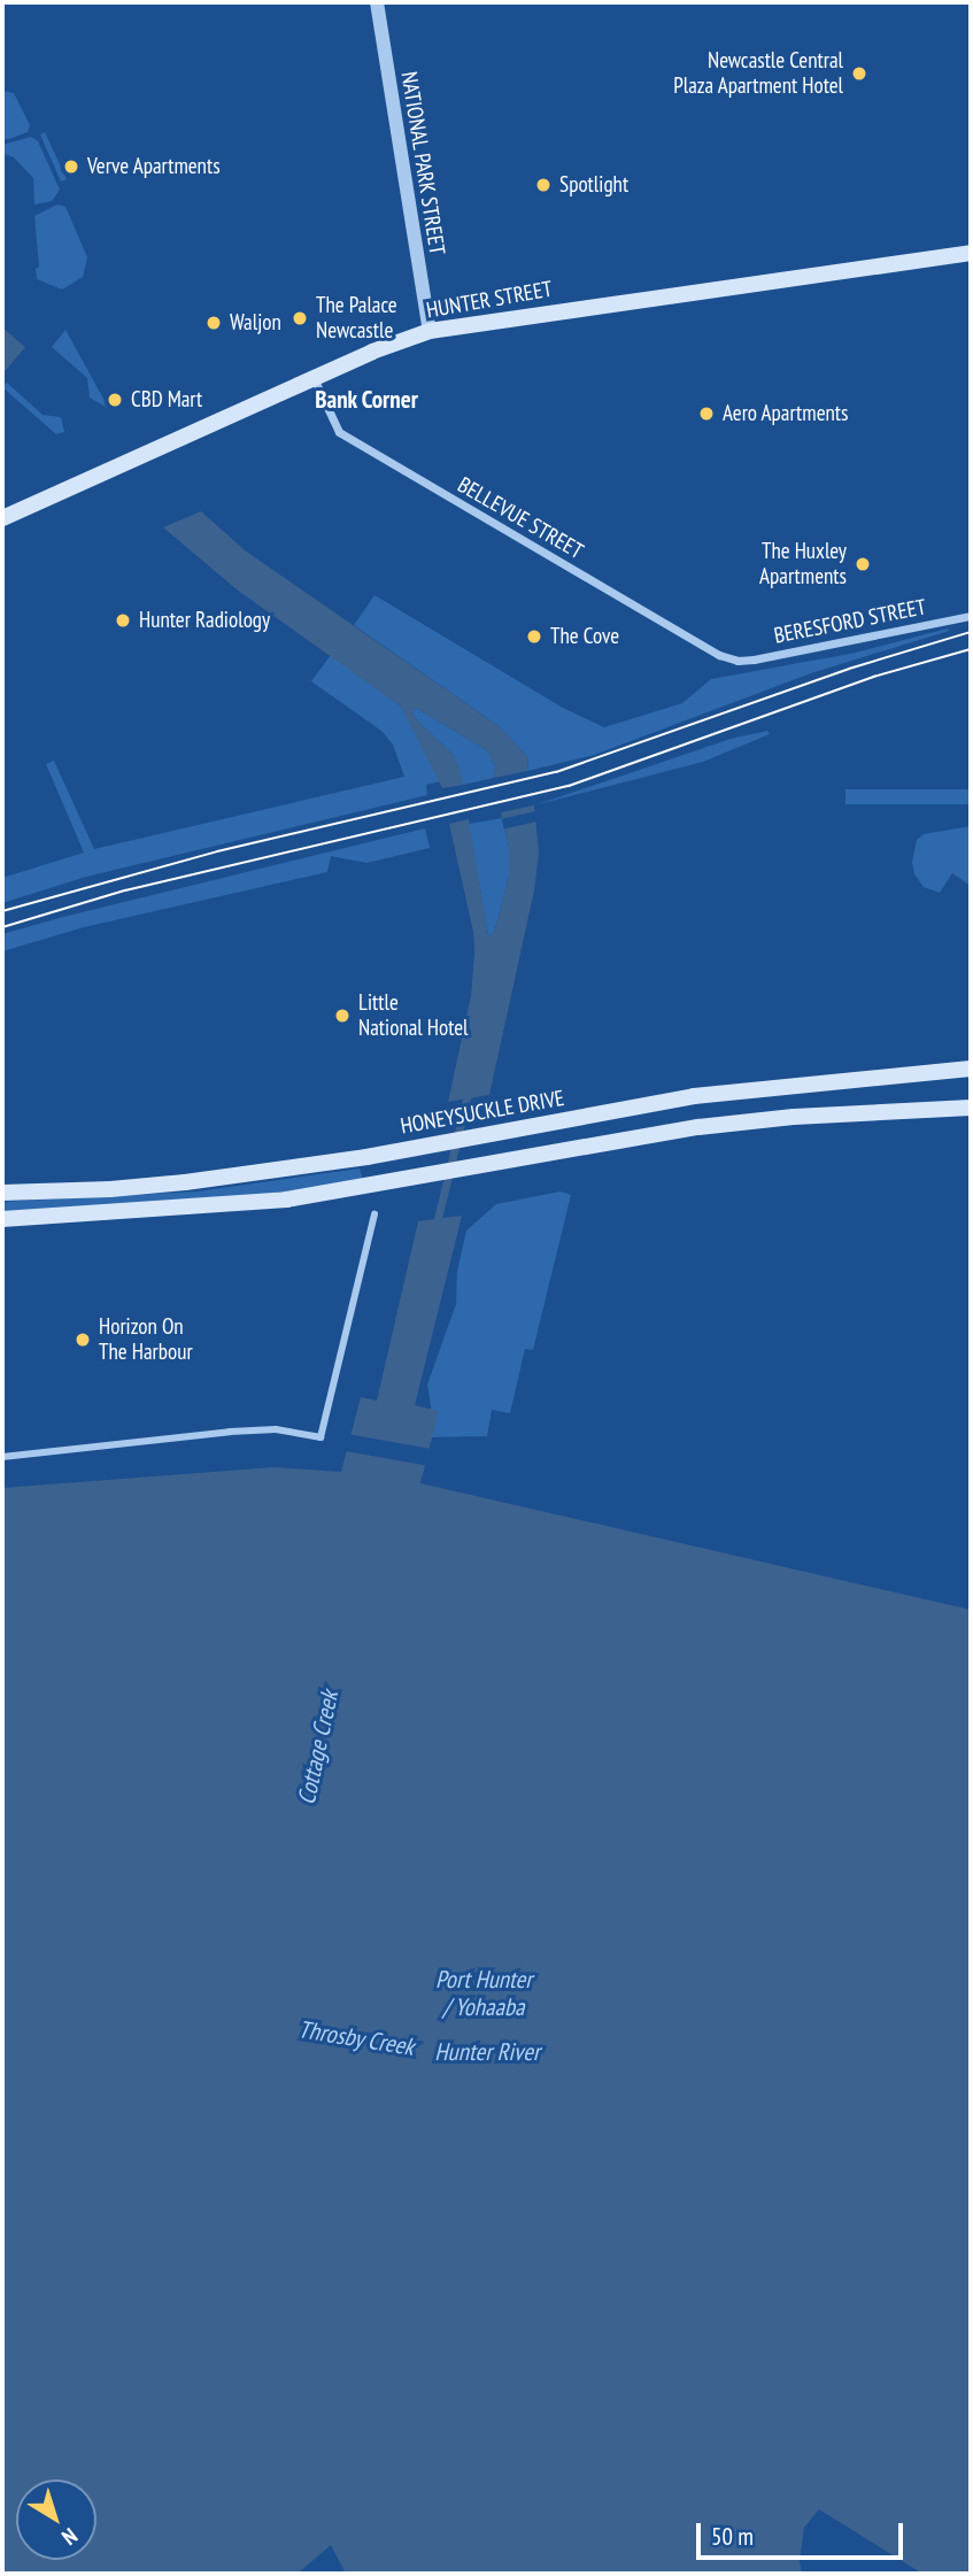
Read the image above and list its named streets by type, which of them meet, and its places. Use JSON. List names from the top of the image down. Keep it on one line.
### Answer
{"streets":{"main road":["HUNTER STREET","HONEYSUCKLE DRIVE"],"street":["NATIONAL PARK STREET","BELLEVUE STREET","BERESFORD STREET"]},"crossings":[["NATIONAL PARK STREET","HUNTER STREET"],["HUNTER STREET","BELLEVUE STREET"],["BELLEVUE STREET","BERESFORD STREET"]],"districts":["Bank Corner"],"water":["Cottage Creek","Port Hunter / Yohaaba","Throsby Creek","Hunter River"],"places":["Newcastle Central Plaza Apartment Hotel","Verve Apartments","Spotlight","The Palace Newcastle","Waljon","CBD Mart","Aero Apartments","The Huxley Apartments","Hunter Radiology","The Cove","Little National Hotel","Horizon On The Harbour"],"scale_bar":"50 m","north":"bottom right"}
